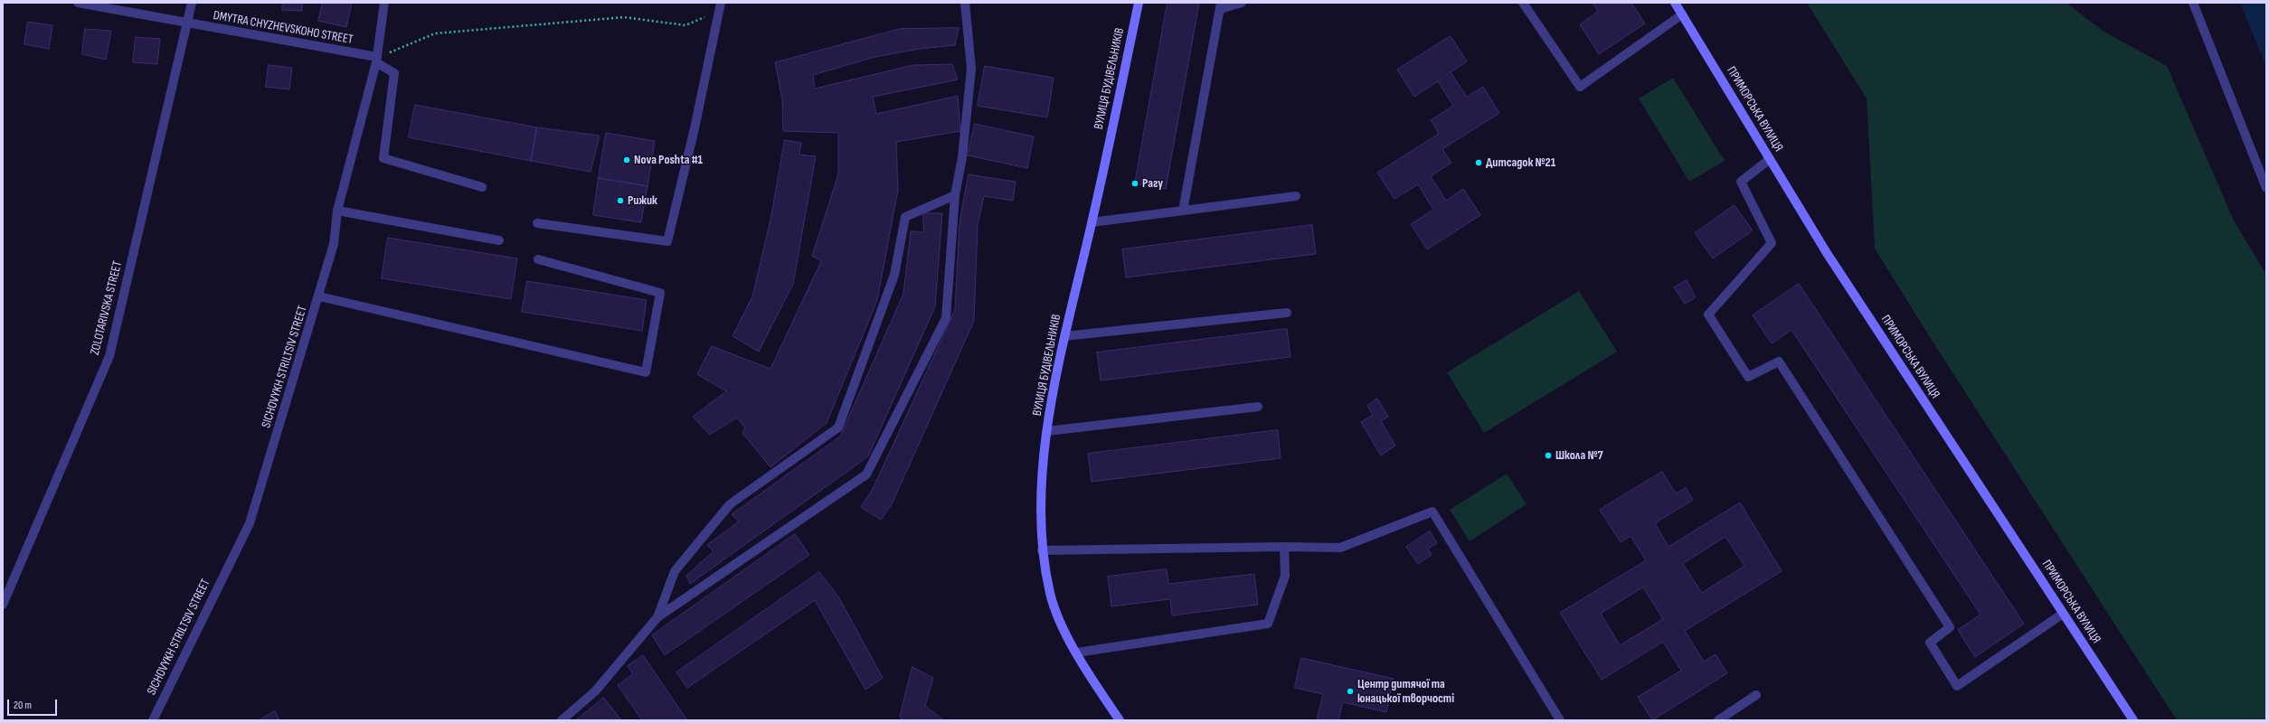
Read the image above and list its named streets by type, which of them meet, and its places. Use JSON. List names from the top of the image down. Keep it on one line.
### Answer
{"streets":{"street":["DMYTRA CHYZHEVSKOHO STREET","ВУЛИЦЯ БУДІВЕЛЬНИКІВ","ПРИМОРСЬКА ВУЛИЦЯ","ZOLOTARIVSKA STREET","SICHOVYKH STRILTSIV STREET"]},"crossings":[["DMYTRA CHYZHEVSKOHO STREET","ZOLOTARIVSKA STREET"],["DMYTRA CHYZHEVSKOHO STREET","SICHOVYKH STRILTSIV STREET"]],"places":["Nova Poshta #1","Дитсадок №21","Рагу","Рижик","Школа №7","Центр дитячої та юнацької творчості"],"scale_bar":"20 m"}
